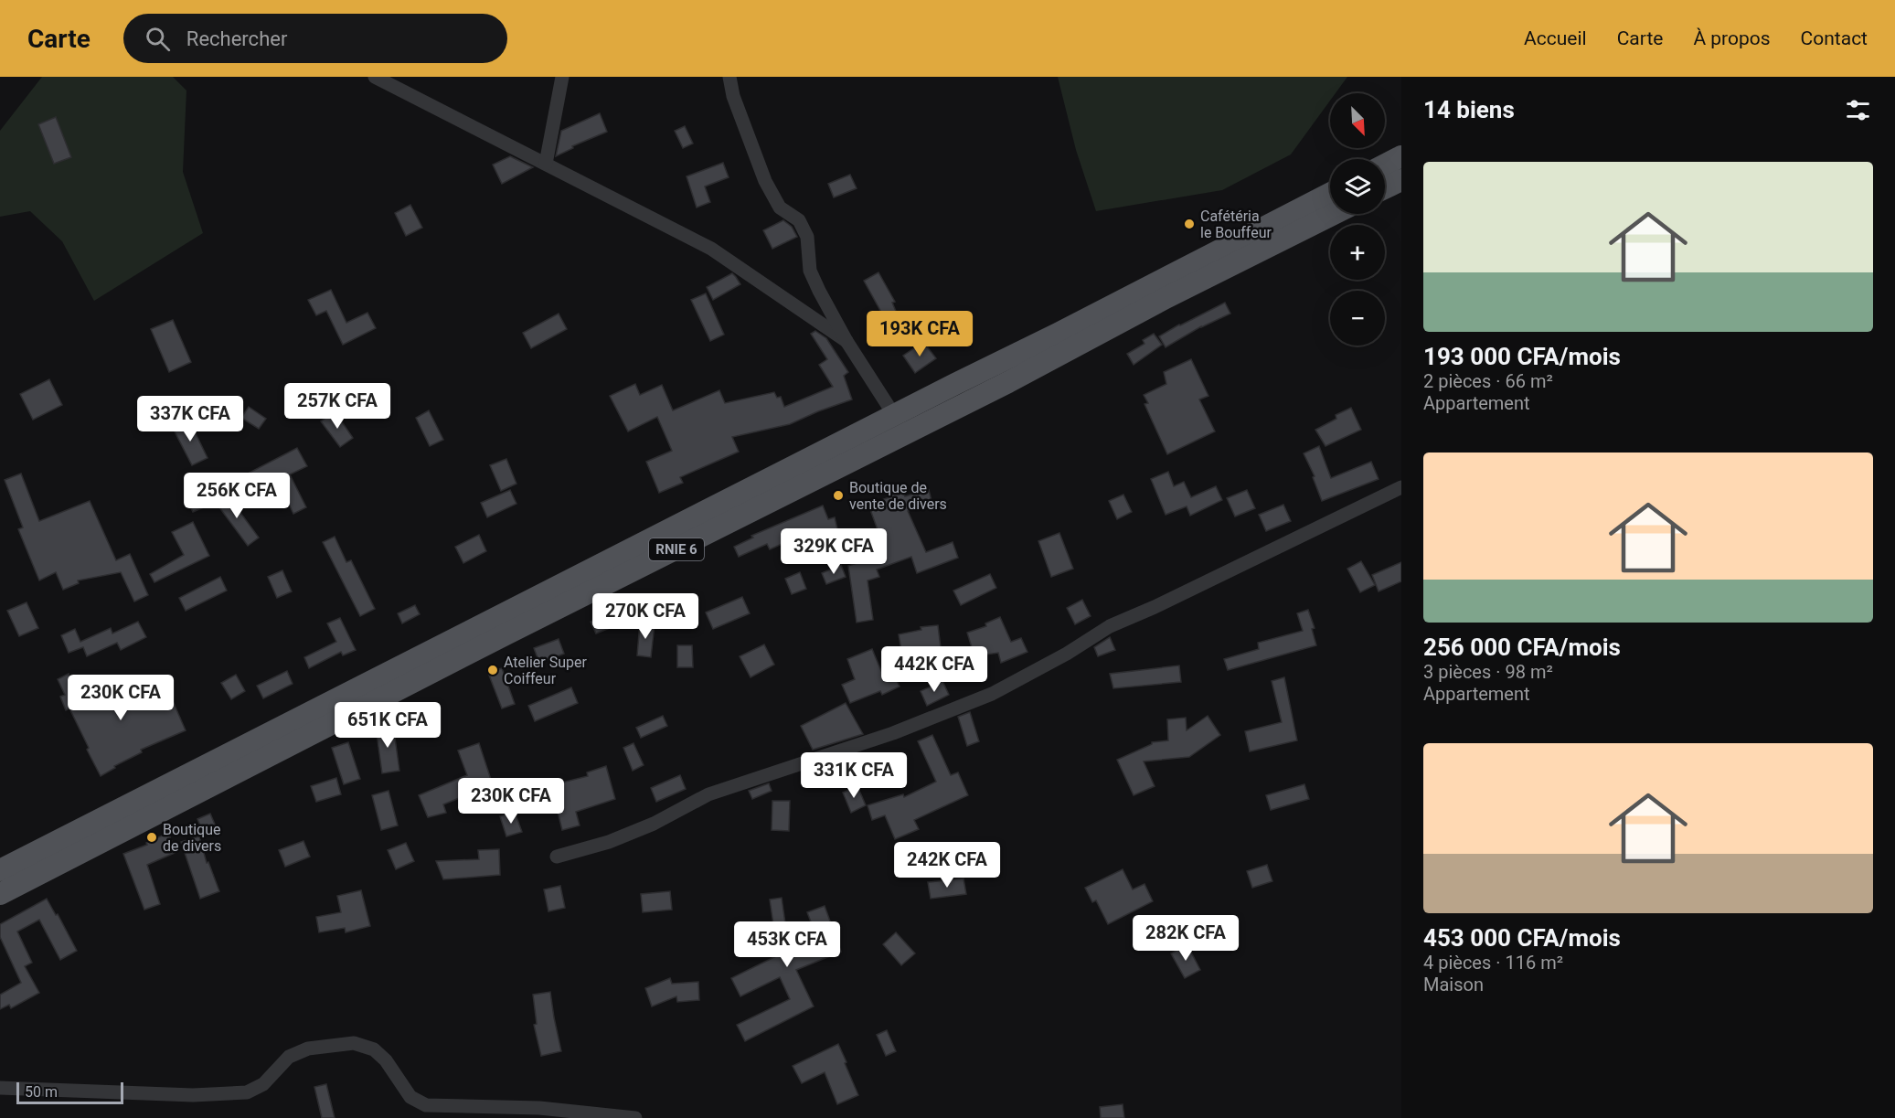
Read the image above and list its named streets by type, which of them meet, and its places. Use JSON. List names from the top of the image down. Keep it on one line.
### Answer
{"streets":{"main road":["RNIE 6"]},"places":["Cafétéria le Bouffeur","Boutique de vente de divers","Atelier Super Coiffeur","Boutique de divers"],"scale_bar":"50 m","north":"bottom right","page":{"header":"Carte","search":"Rechercher","nav":["Accueil","Carte","À propos","Contact"],"heading":"14 biens","map_buttons":["+","−"],"list":[{"name":"193 000 CFA/mois","note":"2 pièces · 66 m² · Appartement"},{"name":"256 000 CFA/mois","note":"3 pièces · 98 m² · Appartement"},{"name":"453 000 CFA/mois","note":"4 pièces · 116 m² · Maison"}],"price":["193K CFA","257K CFA","337K CFA","256K CFA","329K CFA","270K CFA","442K CFA","230K CFA","651K CFA","331K CFA","230K CFA","242K CFA","282K CFA","453K CFA"],"scale":"50 m"}}
